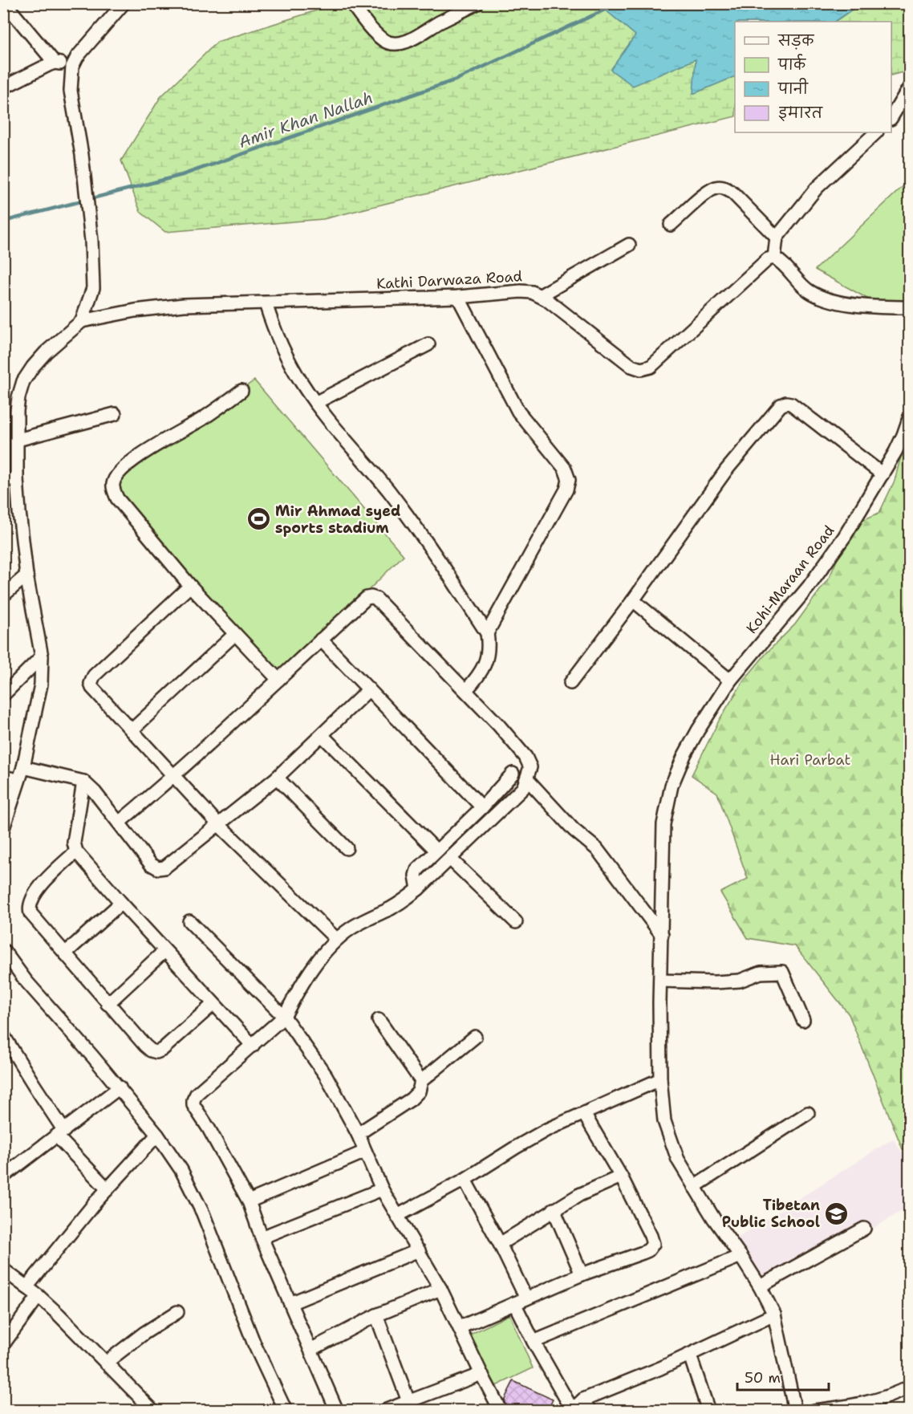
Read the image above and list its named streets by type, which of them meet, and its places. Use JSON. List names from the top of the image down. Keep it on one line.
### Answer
{"streets":{"street":["Kathi Darwaza Road","Kohi-Maraan Road"]},"water":["Amir Khan Nallah"],"parks":["Hari Parbat"],"places":{"sports":["Mir Ahmad syed sports stadium"],"school or university":["Tibetan Public School"]},"legend":["सड़क","पार्क","पानी","इमारत"],"scale_bar":"50 m"}
